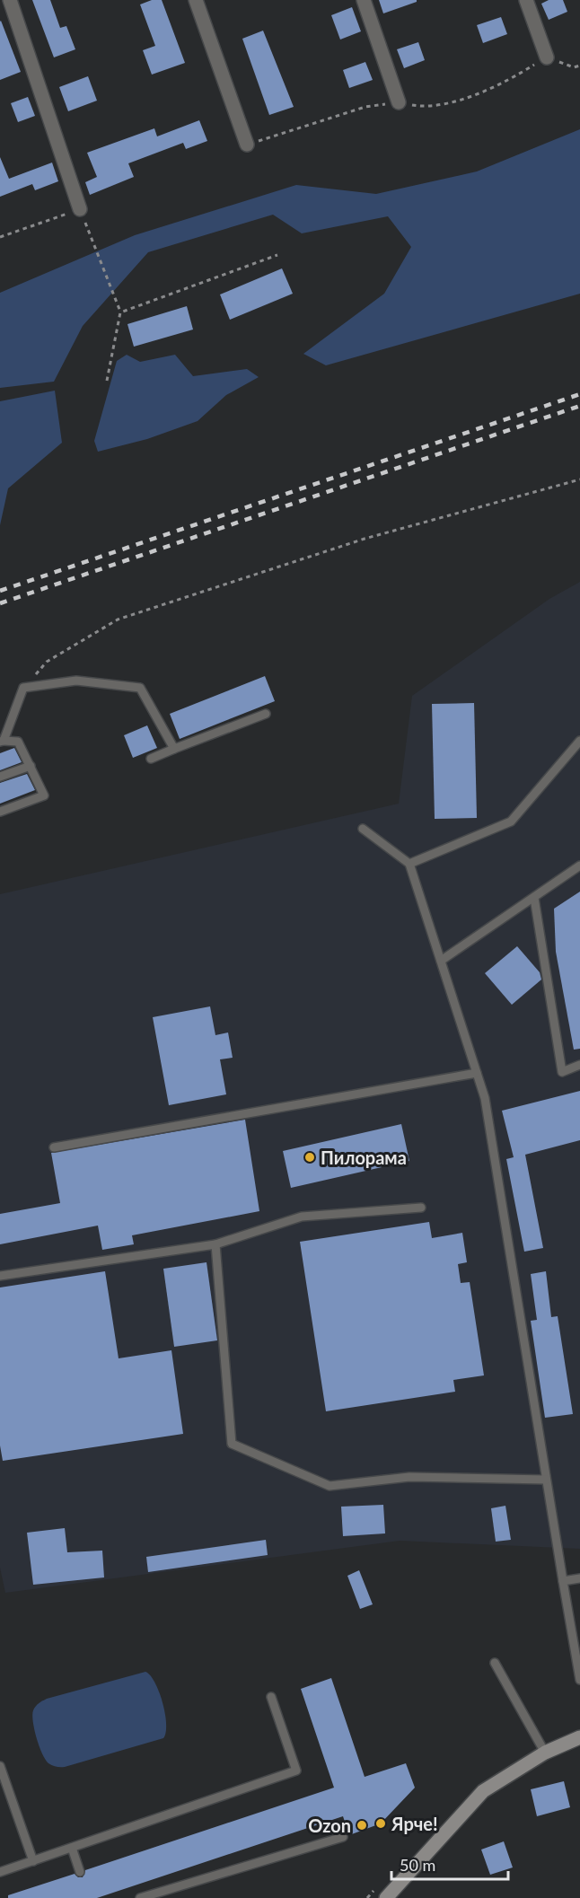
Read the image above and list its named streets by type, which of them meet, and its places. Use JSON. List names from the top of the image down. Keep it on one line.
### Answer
{"places":["Пилорама","Ярче!","Ozon"],"scale_bar":"50 m"}
